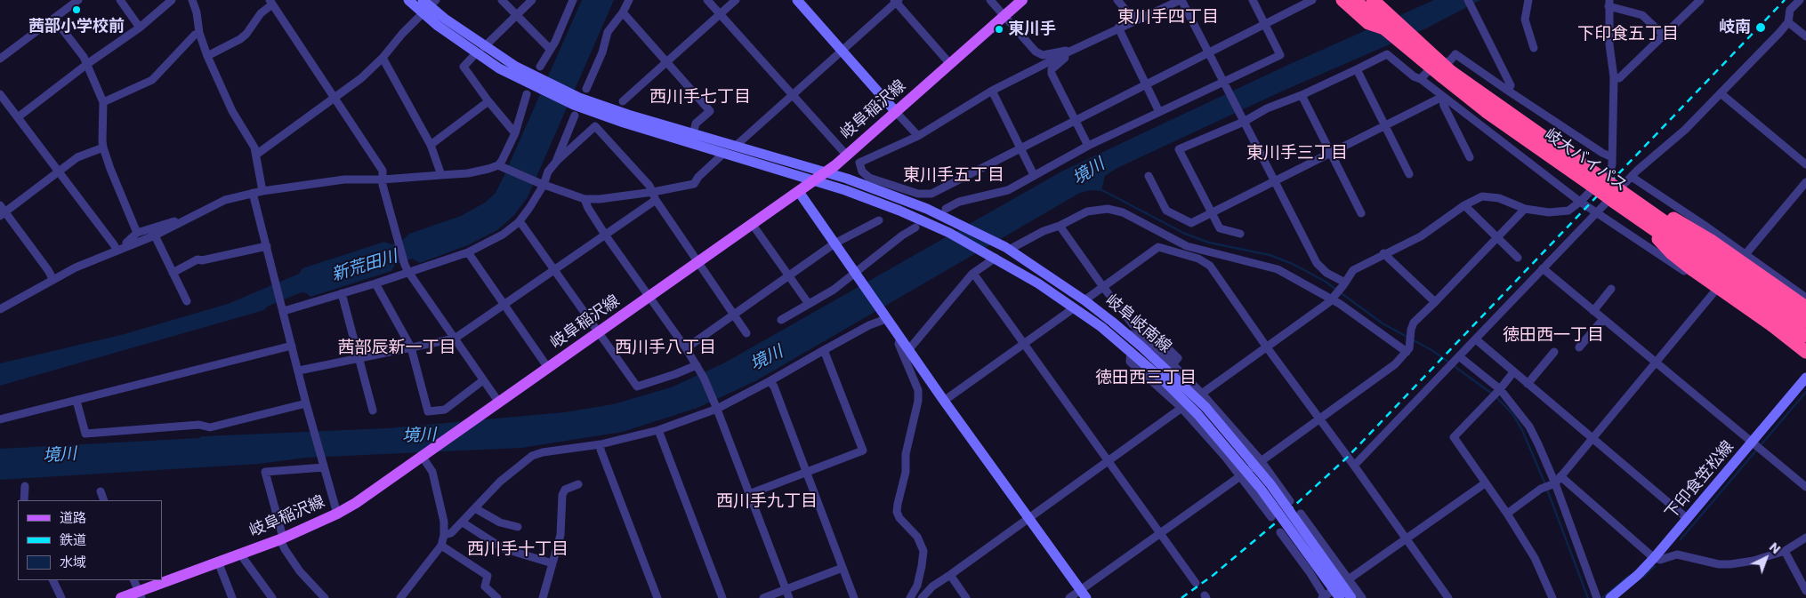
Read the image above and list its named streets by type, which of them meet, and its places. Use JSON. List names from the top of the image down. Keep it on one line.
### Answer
{"streets":{"highway":["岐大バイパス"],"main road":["岐阜稲沢線","岐阜岐南線","下印食笠松線"]},"crossings":[["岐阜稲沢線","岐阜岐南線"]],"districts":["東川手四丁目","下印食五丁目","西川手七丁目","東川手三丁目","東川手五丁目","徳田西一丁目","茜部辰新一丁目","西川手八丁目","徳田西三丁目","西川手九丁目","西川手十丁目"],"water":["境川","新荒田川"],"places":["茜部小学校前","岐南","東川手"],"legend":["道路","鉄道","水域"],"north":"top right"}
